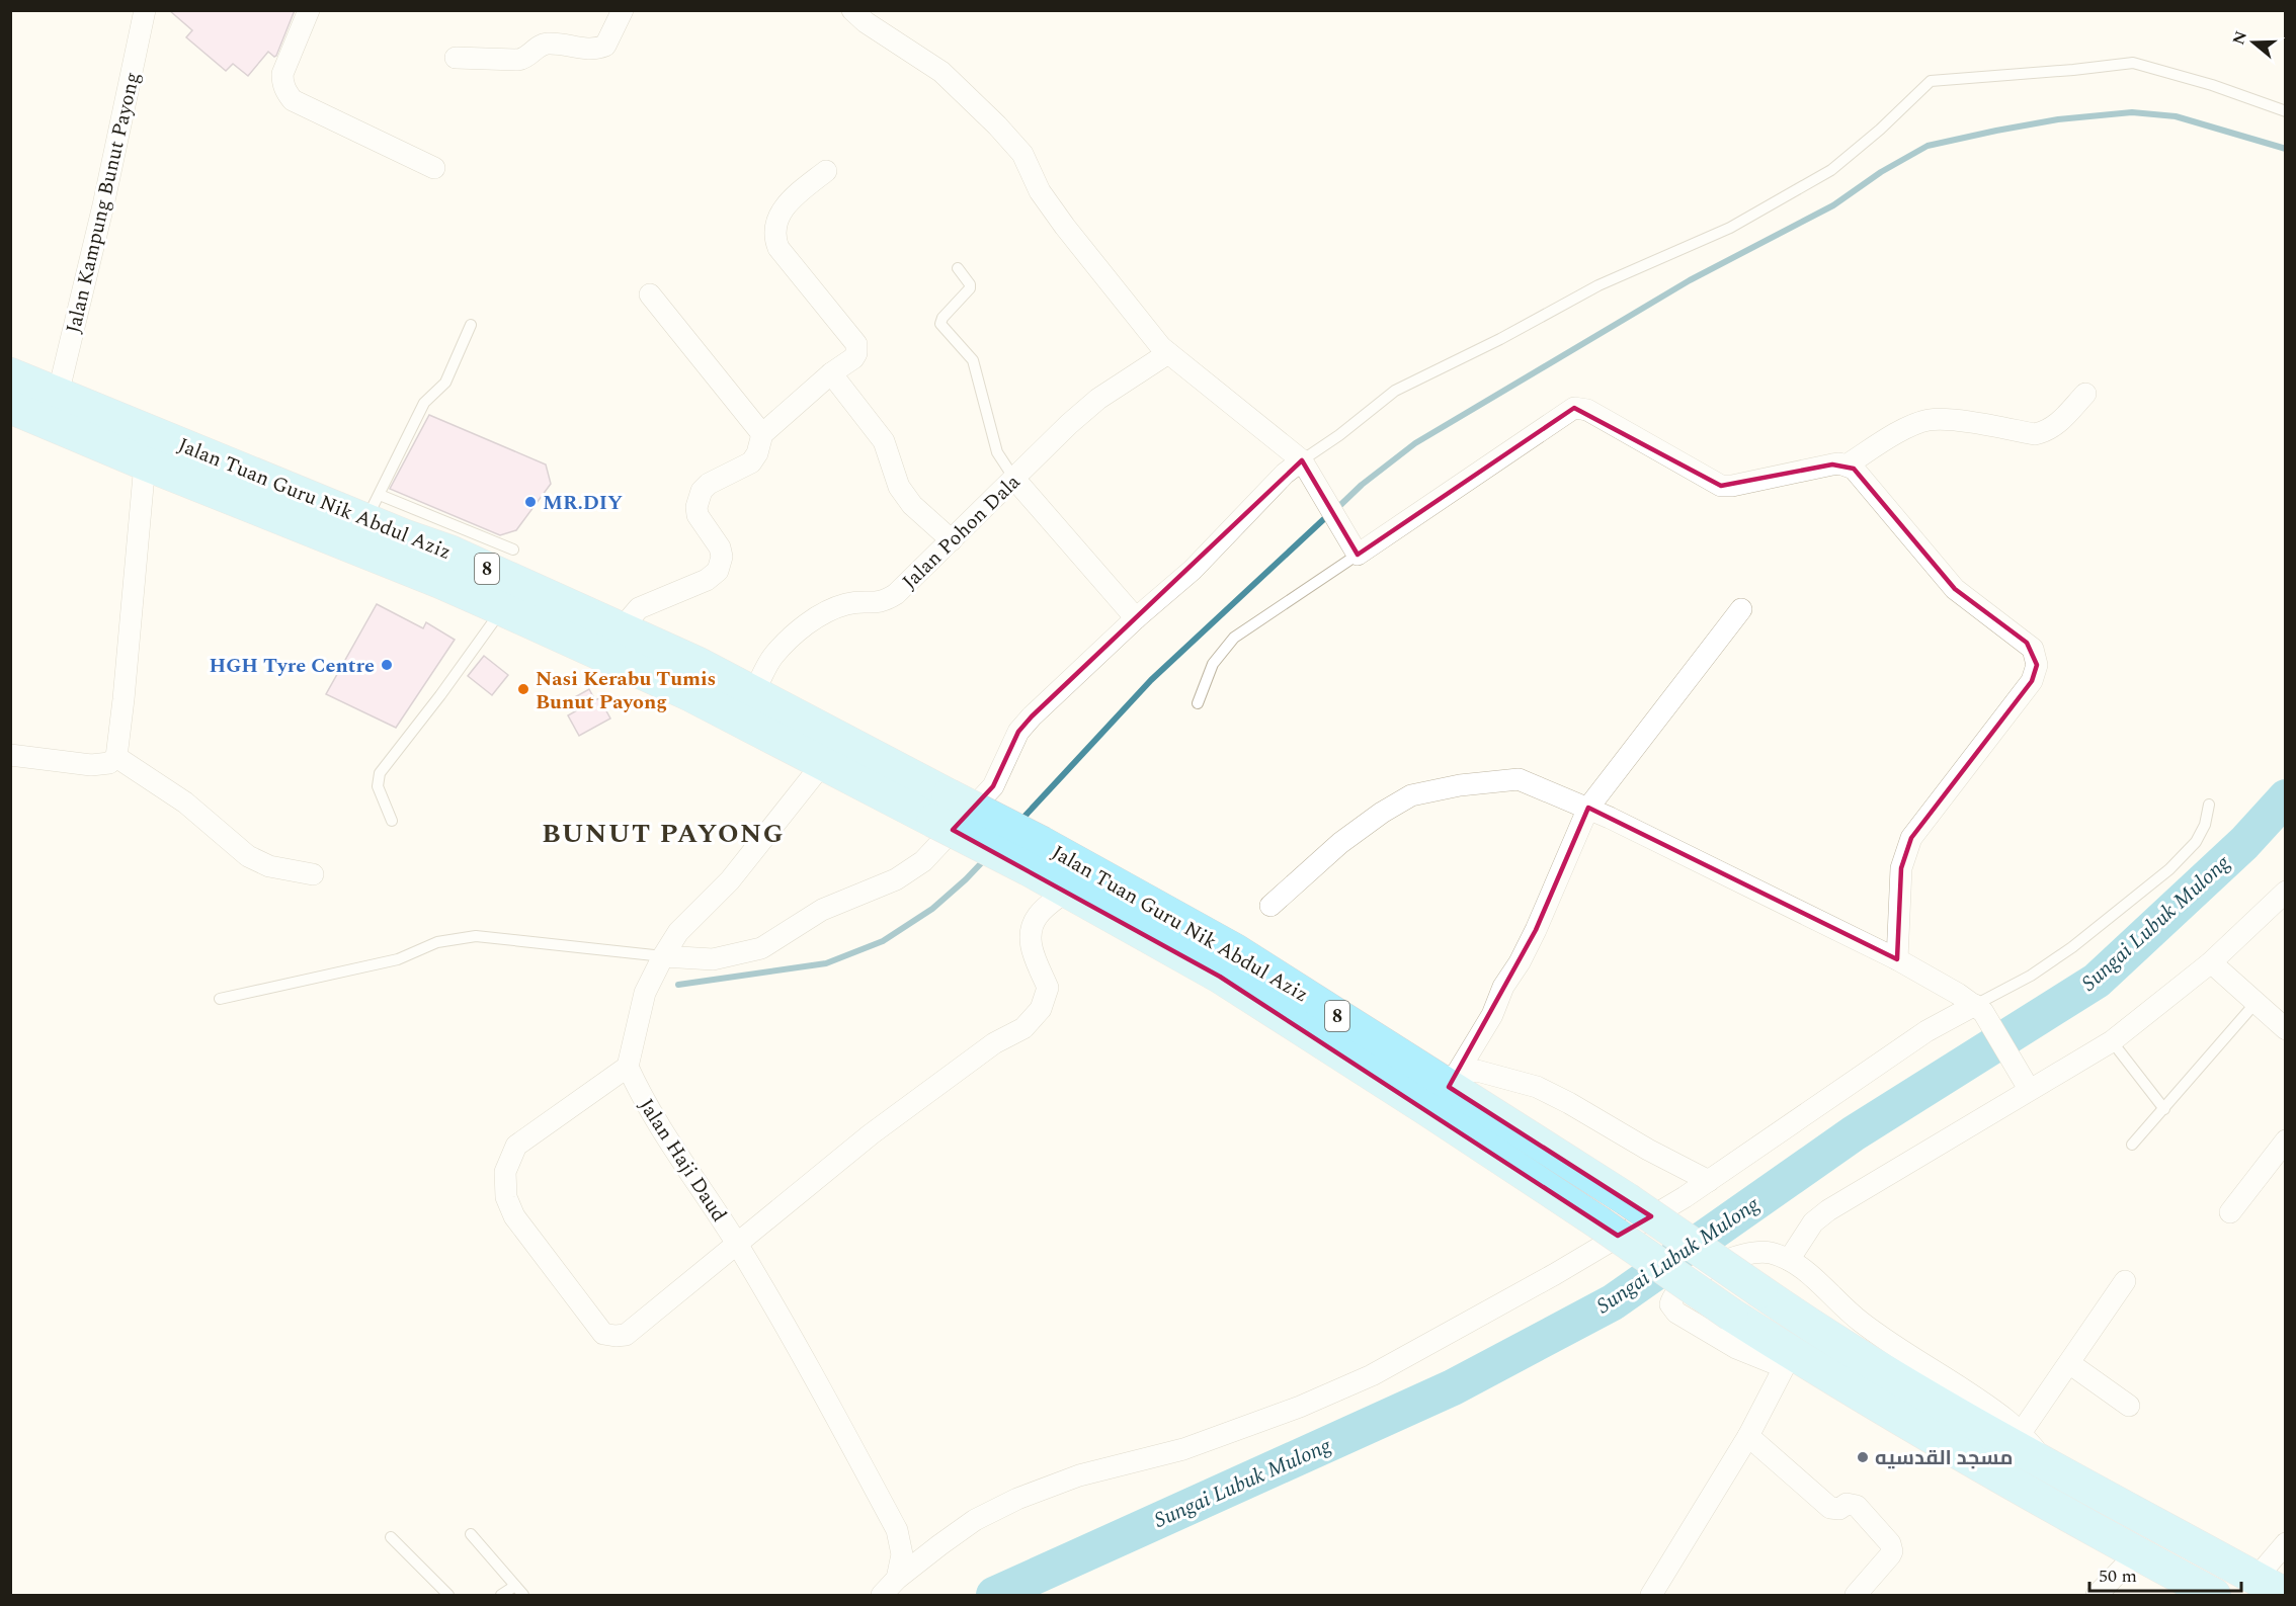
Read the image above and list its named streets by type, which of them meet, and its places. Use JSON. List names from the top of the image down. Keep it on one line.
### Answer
{"streets":{"main road":["Jalan Tuan Guru Nik Abdul Aziz","8"],"street":["Jalan Kampung Bunut Payong","Jalan Pohon Dala","Jalan Haji Daud"]},"crossings":[["Jalan Kampung Bunut Payong","Jalan Tuan Guru Nik Abdul Aziz"],["Jalan Tuan Guru Nik Abdul Aziz","Jalan Pohon Dala"]],"districts":["BUNUT PAYONG"],"water":["Sungai Lubuk Mulong"],"places":["MR.DIY","HGH Tyre Centre","Nasi Kerabu Tumis Bunut Payong","مسجد القدسيه"],"scale_bar":"50 m","north":"left"}
